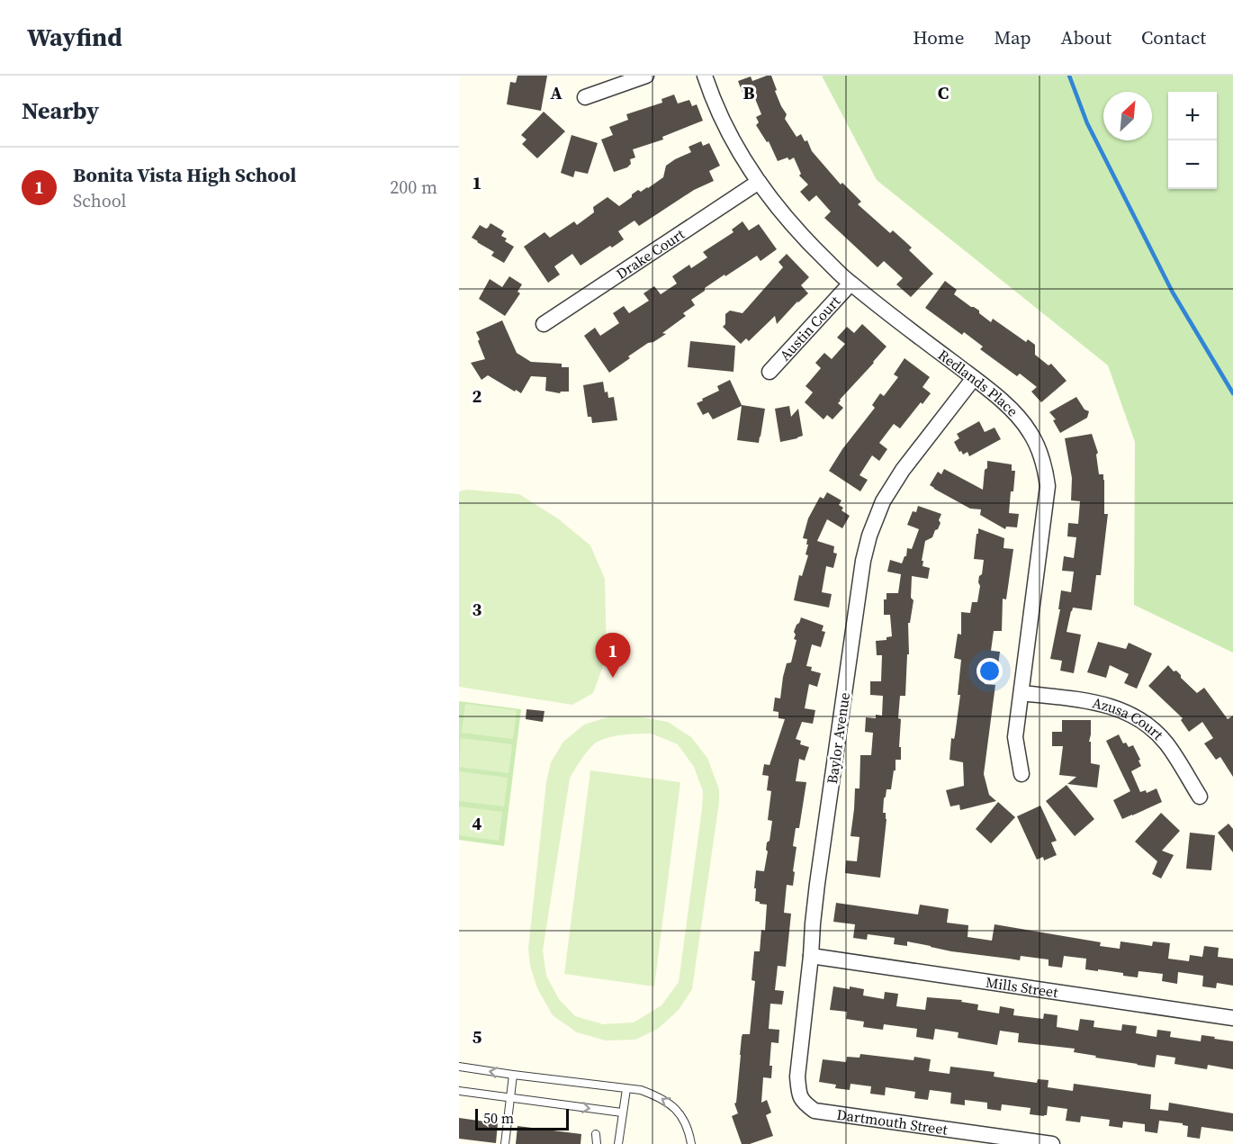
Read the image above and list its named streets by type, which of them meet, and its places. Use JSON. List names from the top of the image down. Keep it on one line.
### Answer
{"streets":{"street":["Drake Court","Austin Court","Redlands Place","Azusa Court","Baylor Avenue","Mills Street","Dartmouth Street"]},"crossings":[["Drake Court","Redlands Place"],["Austin Court","Redlands Place"],["Redlands Place","Azusa Court"],["Redlands Place","Baylor Avenue"],["Baylor Avenue","Mills Street"],["Baylor Avenue","Dartmouth Street"]],"scale_bar":"50 m","north":"top right","page":{"header":"Wayfind","nav":["Home","Map","About","Contact"],"heading":"Nearby","map_buttons":["+","−"],"list":[{"mark":"1","name":"Bonita Vista High School","note":"School","value":"200 m"}],"pins":"1","scale":"50 m"},"grid":{"columns":["A","B","C"],"rows":["1","2","3","4","5"]}}
